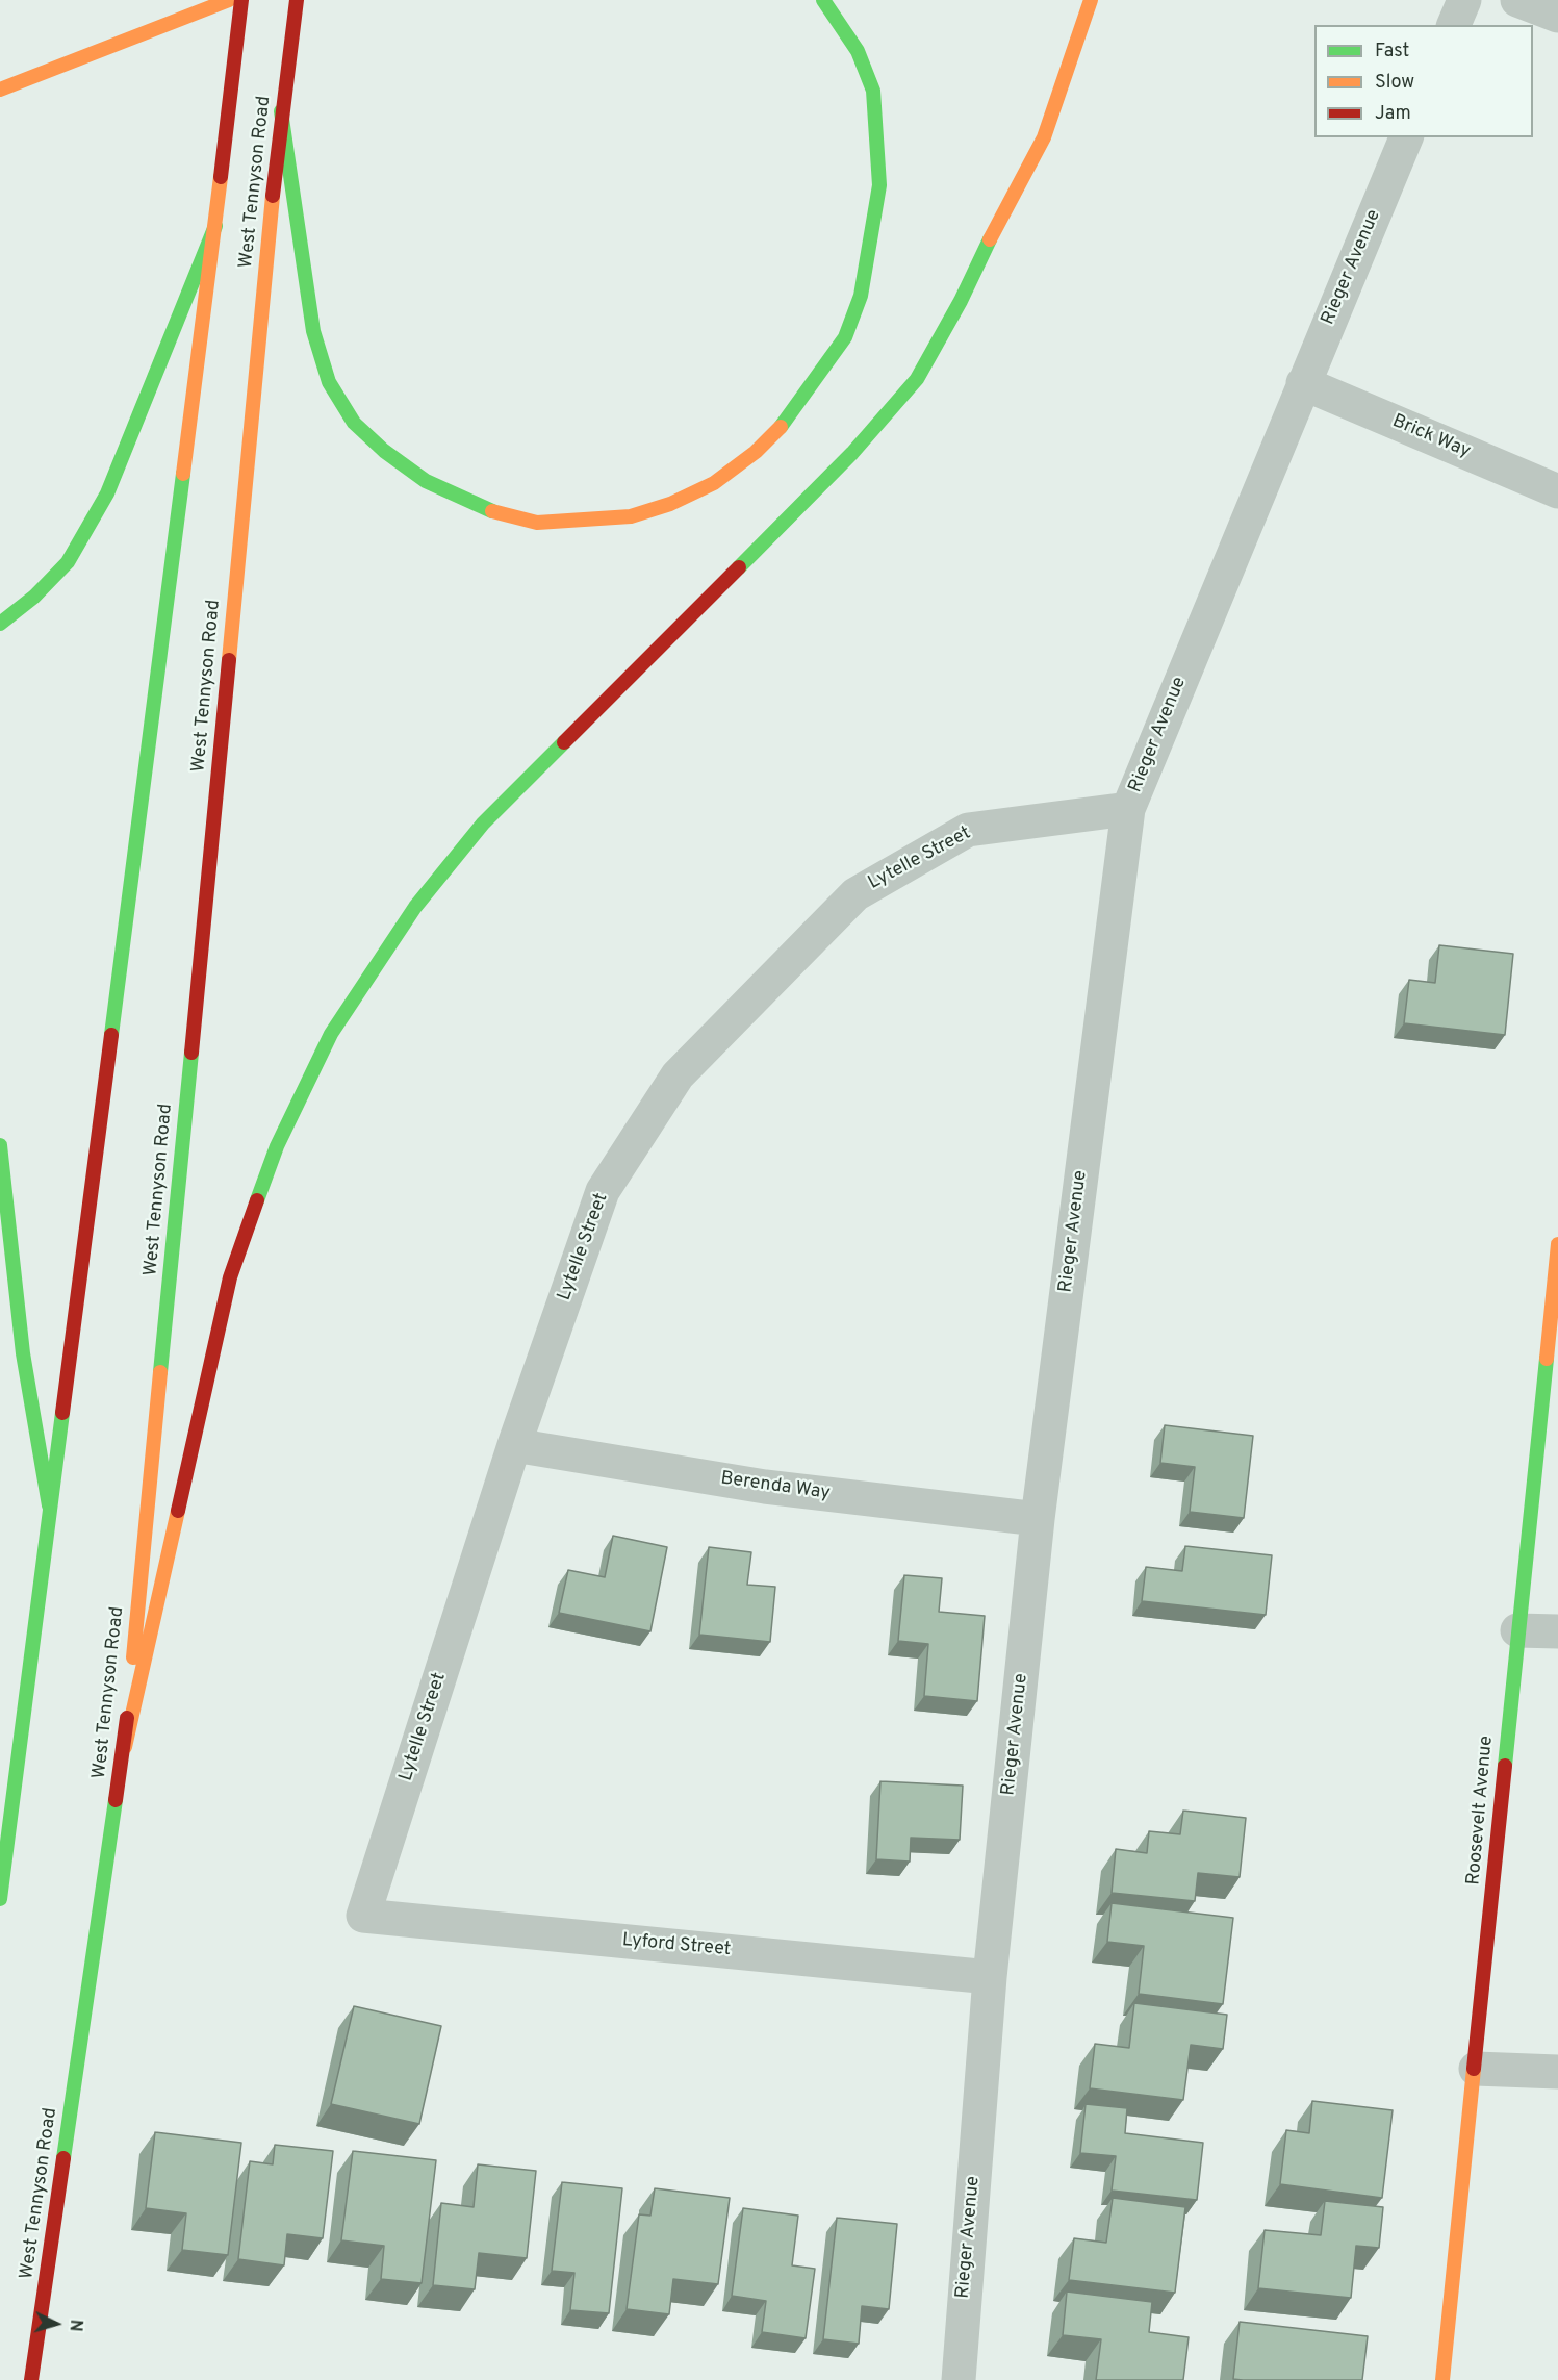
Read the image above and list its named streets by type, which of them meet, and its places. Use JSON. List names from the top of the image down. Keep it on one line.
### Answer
{"streets":{"main road":["West Tennyson Road","Roosevelt Avenue"],"street":["Rieger Avenue","Brick Way","Lytelle Street","Berenda Way","Lyford Street"]},"crossings":[["Rieger Avenue","Brick Way"],["Rieger Avenue","Lytelle Street"],["Rieger Avenue","Berenda Way"],["Rieger Avenue","Lyford Street"],["Lytelle Street","Berenda Way"],["Lytelle Street","Lyford Street"]],"legend":["Fast","Slow","Jam"],"north":"right"}
